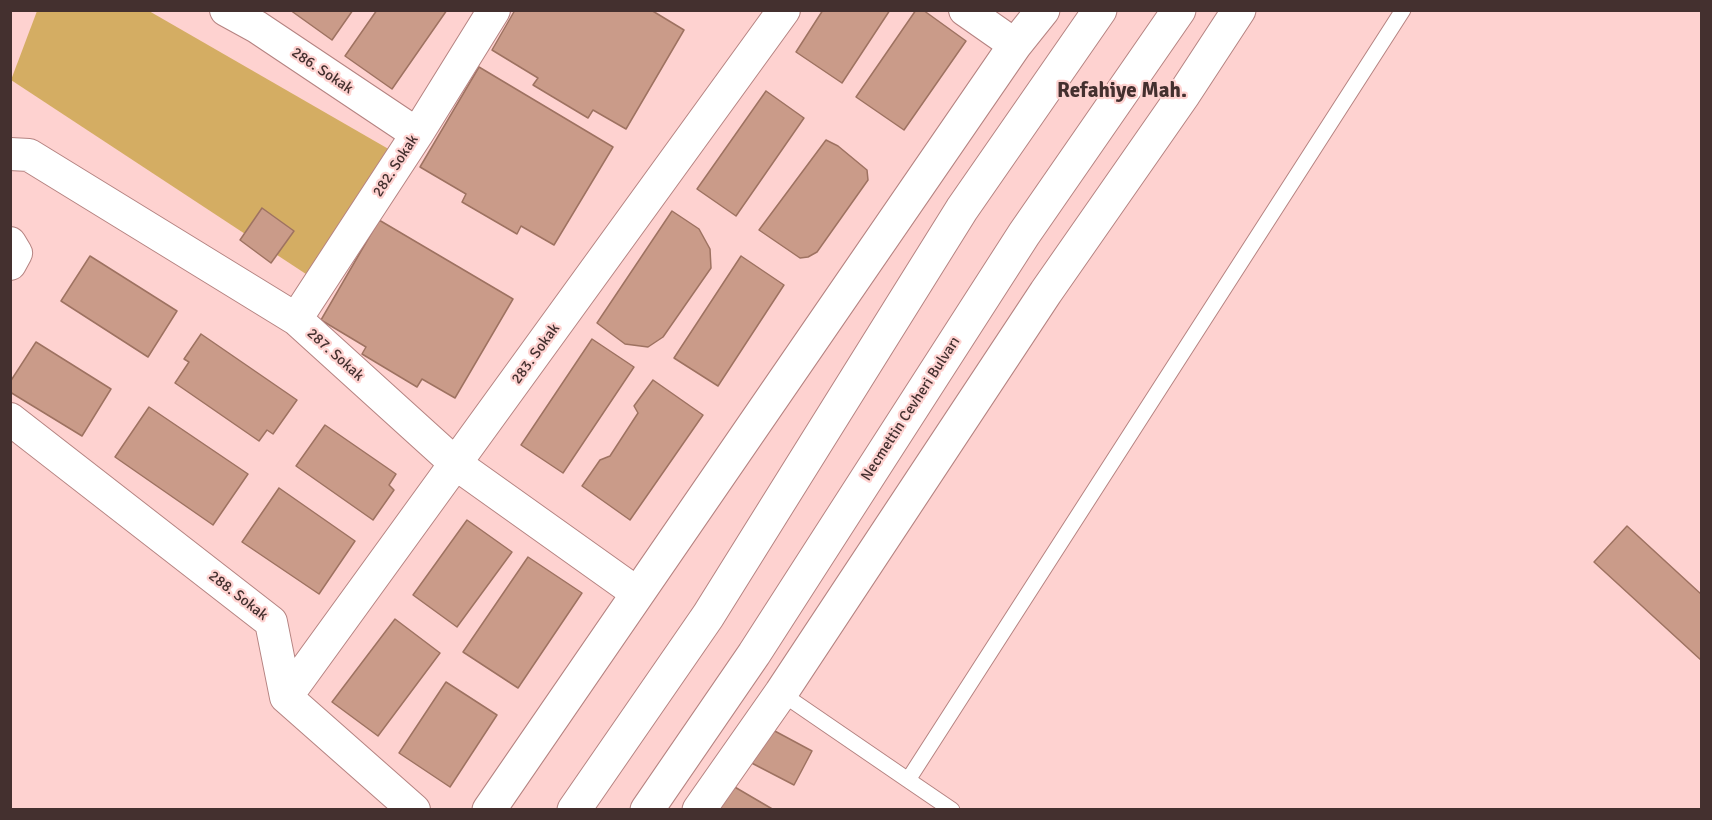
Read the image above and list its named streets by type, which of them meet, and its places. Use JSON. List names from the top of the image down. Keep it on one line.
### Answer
{"streets":{"main road":["Necmettin Cevheri Bulvarı"],"street":["286. Sokak","282. Sokak","283. Sokak","287. Sokak","288. Sokak"]},"crossings":[["286. Sokak","282. Sokak"],["282. Sokak","287. Sokak"],["283. Sokak","287. Sokak"],["283. Sokak","288. Sokak"]],"districts":["Refahiye Mah."]}
